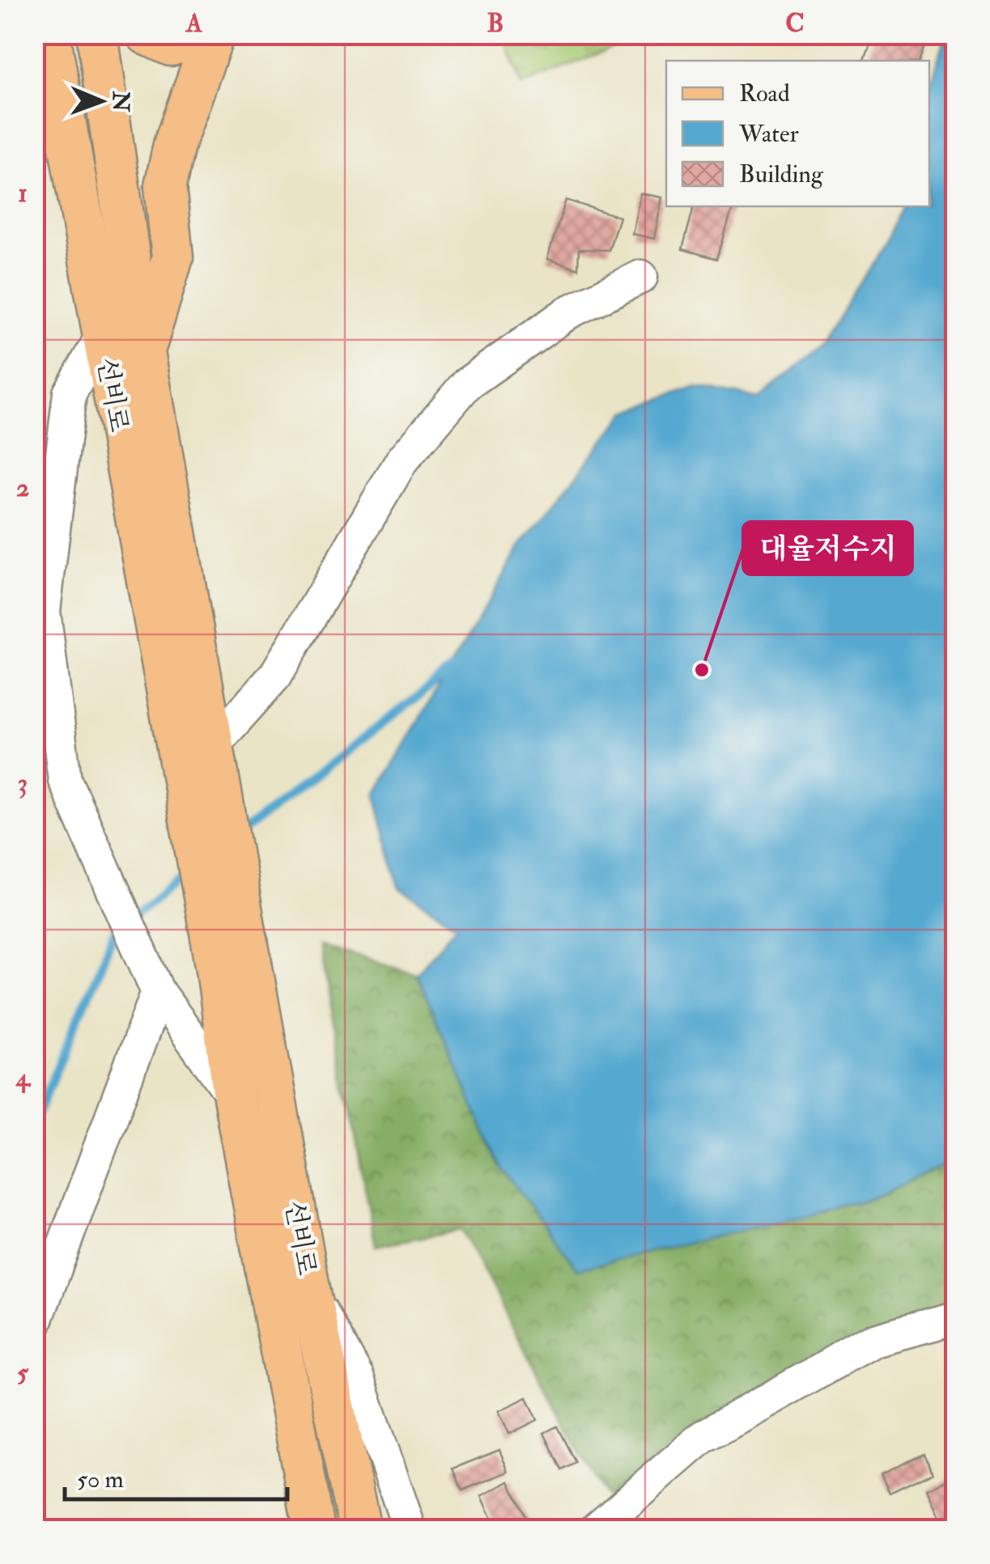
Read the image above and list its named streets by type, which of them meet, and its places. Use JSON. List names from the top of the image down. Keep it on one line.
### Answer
{"streets":{"main road":["선비로"]},"places":["대율저수지"],"legend":["Road","Water","Building"],"scale_bar":"50 m","north":"right","grid":{"columns":["A","B","C"],"rows":["1","2","3","4","5"]}}
